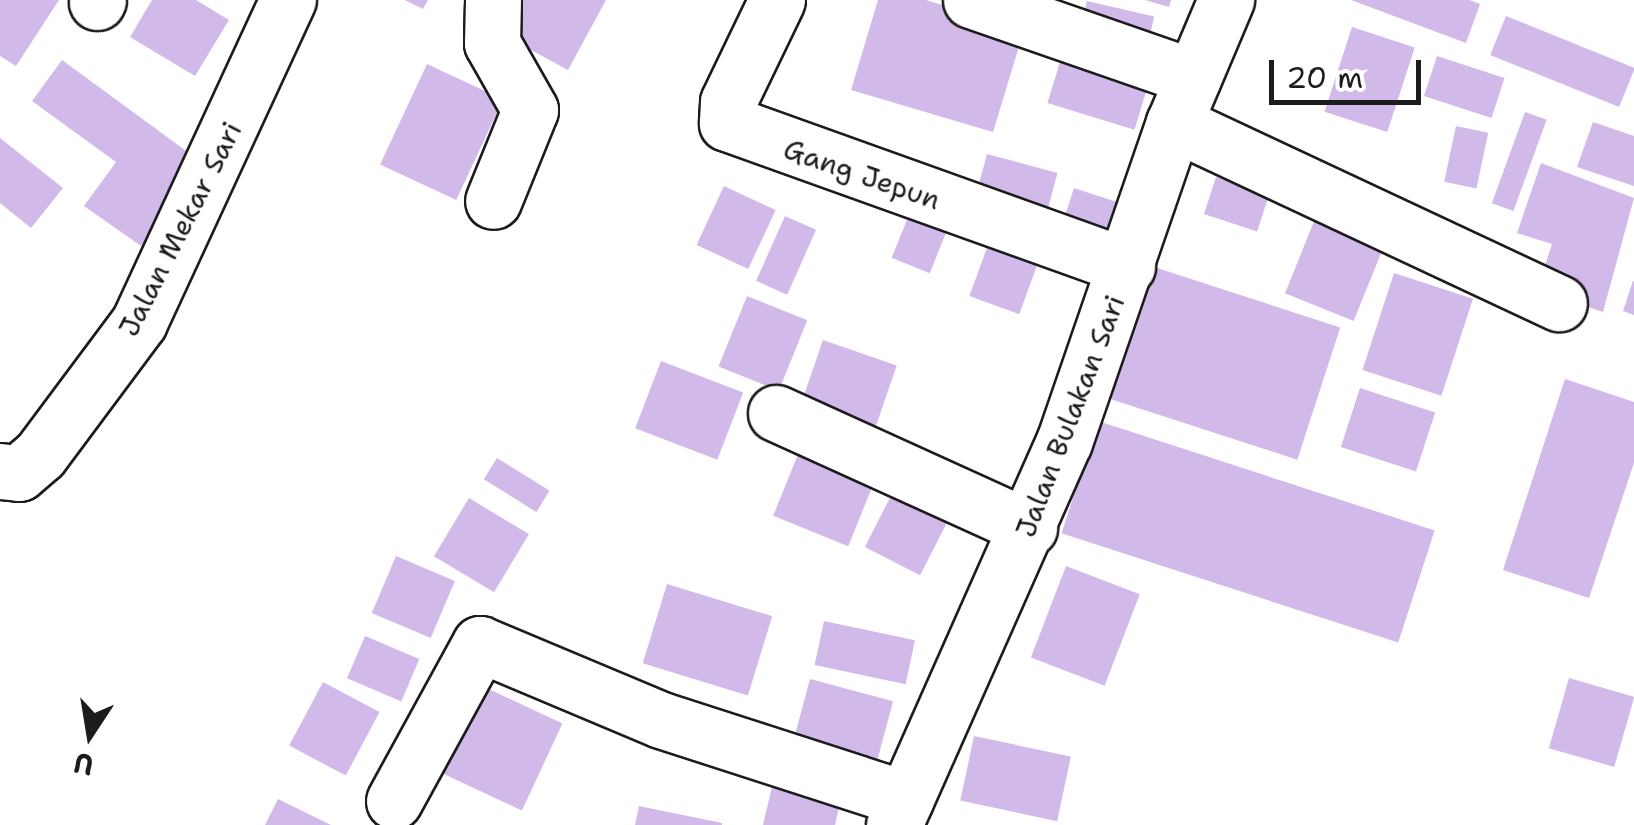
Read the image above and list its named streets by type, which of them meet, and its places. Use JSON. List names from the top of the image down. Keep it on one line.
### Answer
{"streets":{"street":["Gang Jepun","Jalan Mekar Sari","Jalan Bulakan Sari"]},"crossings":[["Gang Jepun","Jalan Bulakan Sari"]],"scale_bar":"20 m","north":"bottom"}
